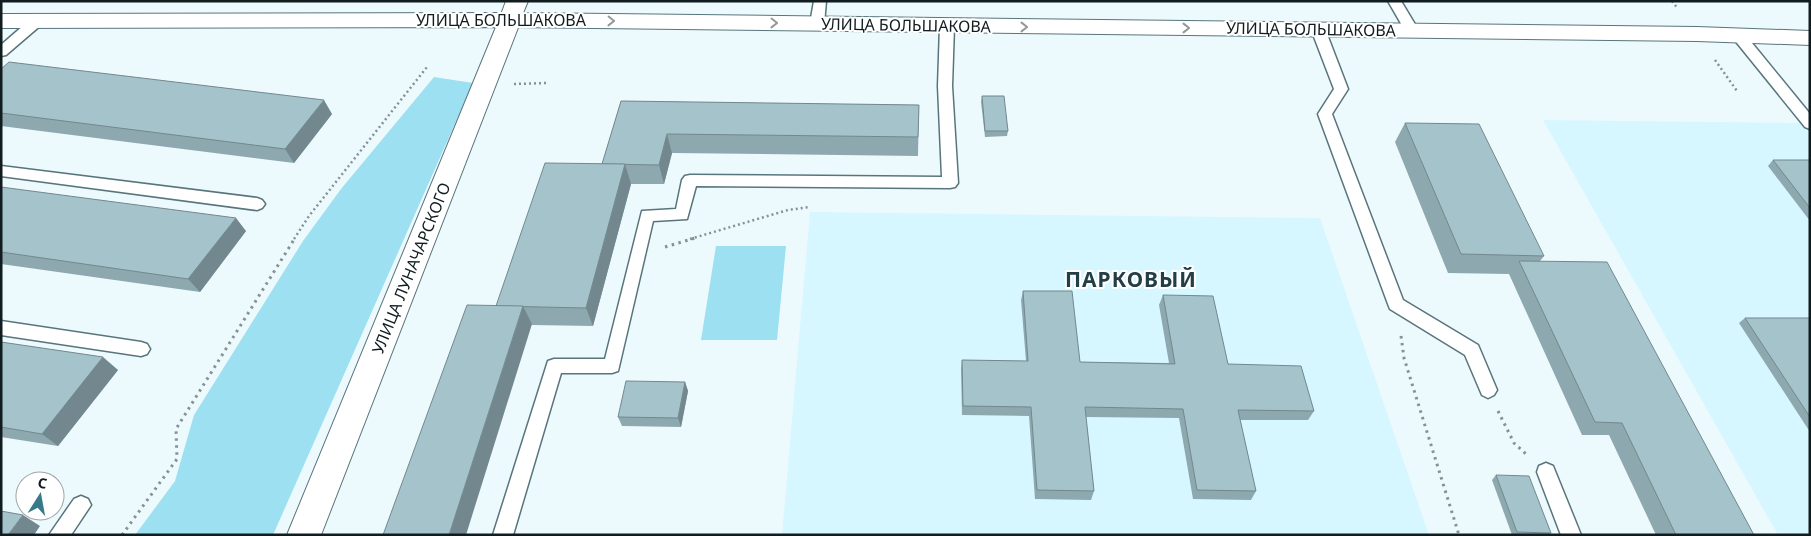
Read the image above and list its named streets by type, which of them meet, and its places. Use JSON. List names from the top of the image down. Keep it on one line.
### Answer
{"streets":{"street":["УЛИЦА БОЛЬШАКОВА","УЛИЦА ЛУНАЧАРСКОГО"]},"crossings":[["УЛИЦА БОЛЬШАКОВА","УЛИЦА ЛУНАЧАРСКОГО"]],"one_way":["УЛИЦА БОЛЬШАКОВА"],"districts":["ПАРКОВЫЙ"],"north":"top"}
